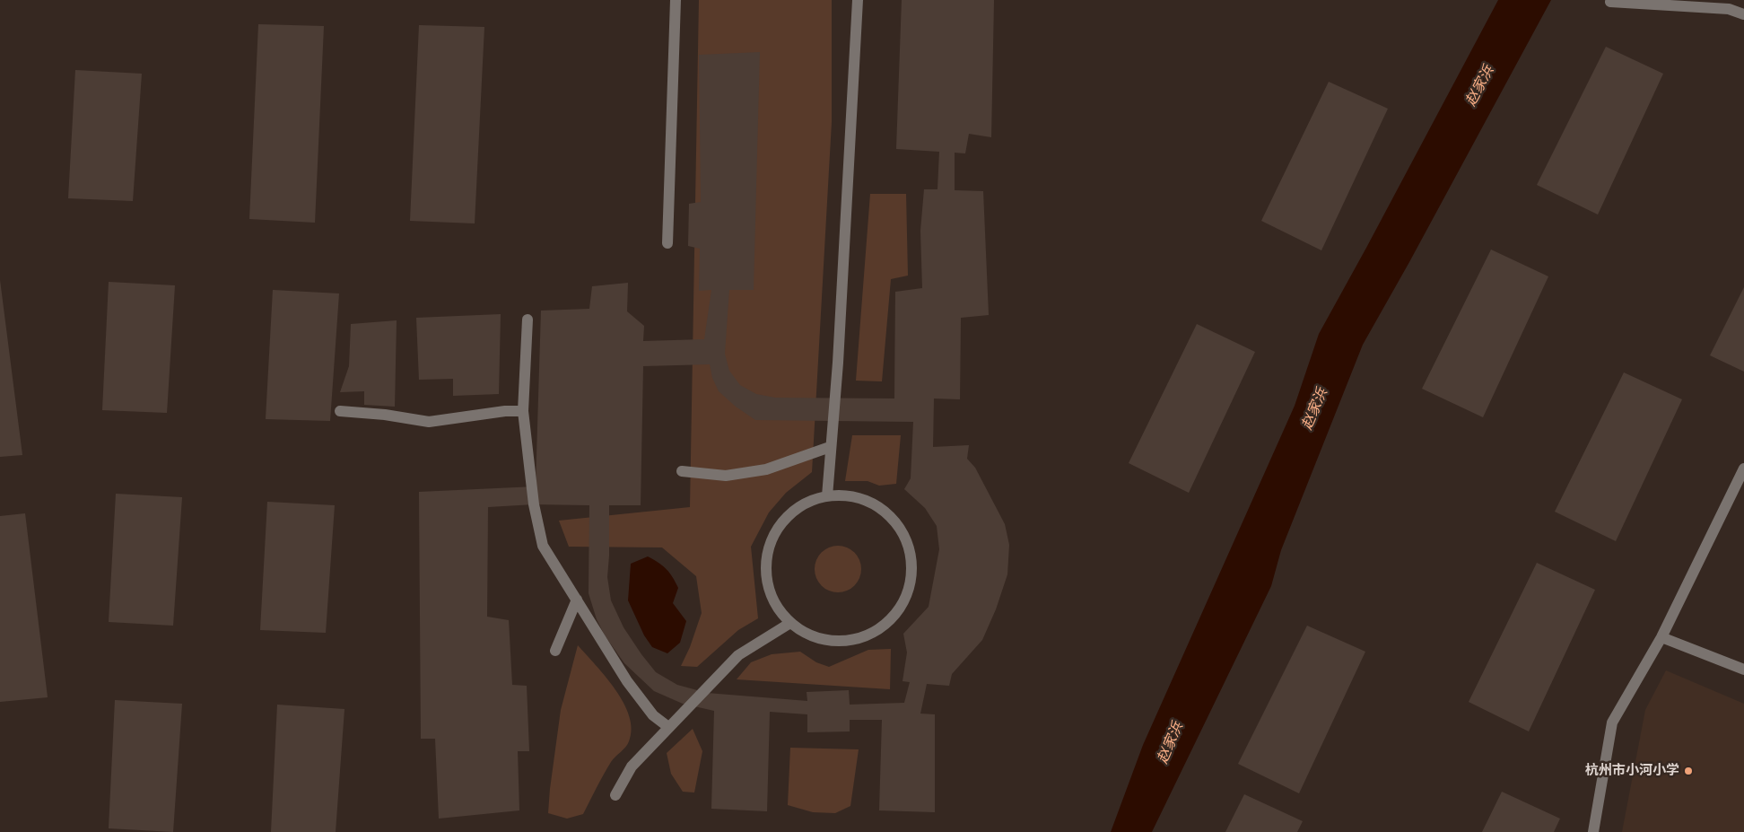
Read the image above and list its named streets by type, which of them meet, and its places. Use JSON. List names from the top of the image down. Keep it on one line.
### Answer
{"water":["赵家浜"],"places":["杭州市小河小学"]}
